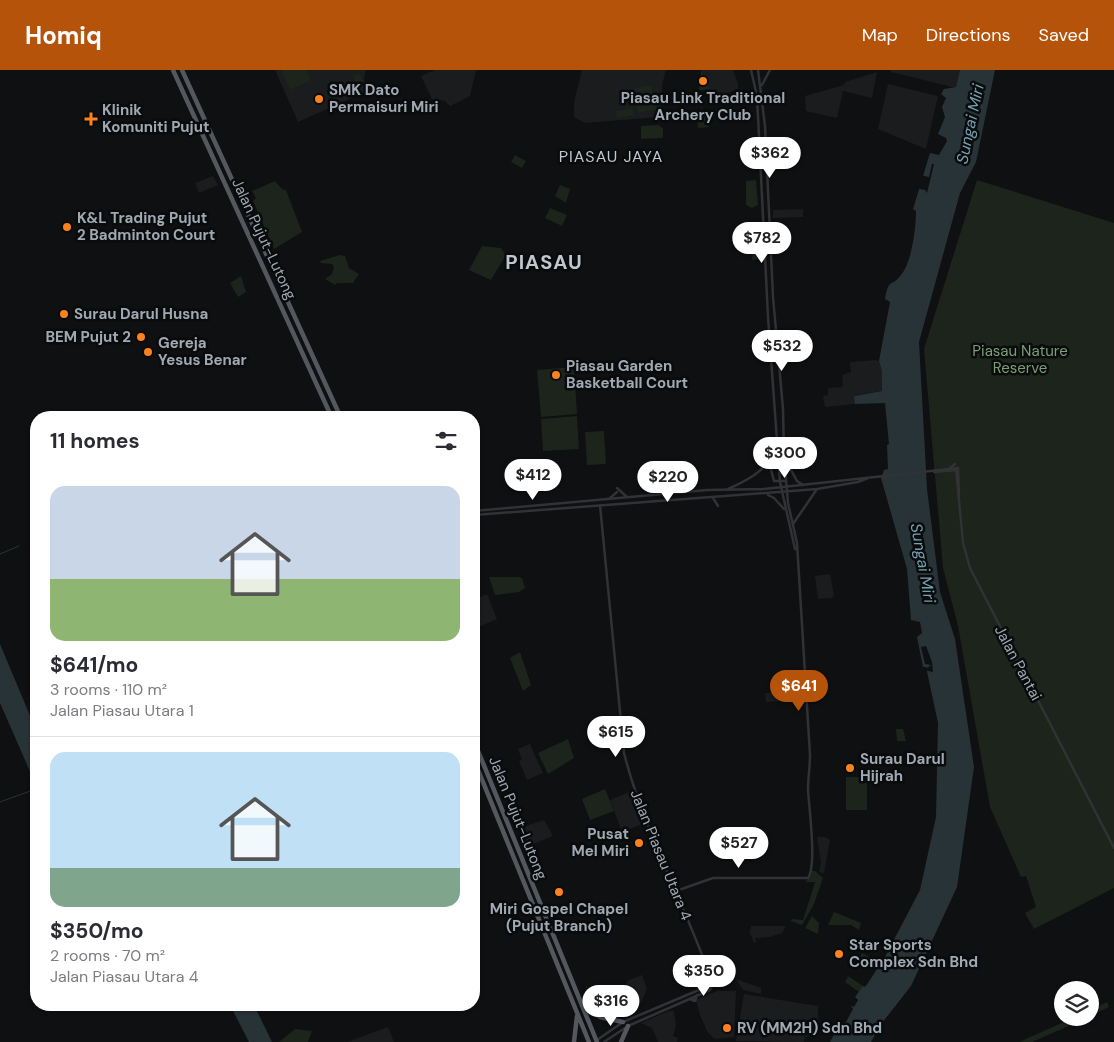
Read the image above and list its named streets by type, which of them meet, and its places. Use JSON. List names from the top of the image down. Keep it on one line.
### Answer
{"streets":{"highway":["Jalan Pujut-Lutong"],"street":["Jalan Pantai","Jalan Piasau Utara 4"]},"districts":["PIASAU JAYA","PIASAU"],"water":["Sungai Miri"],"parks":["Piasau Nature Reserve"],"places":{"other":["Piasau Link Traditional Archery Club","SMK Dato Permaisuri Miri","K&L Trading Pujut 2 Badminton Court","Surau Darul Husna","BEM Pujut 2","Gereja Yesus Benar","Piasau Garden Basketball Court","Surau Darul Hijrah","Pusat Mel Miri","Miri Gospel Chapel (Pujut Branch)","Star Sports Complex Sdn Bhd","RV (MM2H) Sdn Bhd"],"health":["Klinik Komuniti Pujut"]},"page":{"header":"Homiq","nav":["Map","Directions","Saved"],"price":["$362","$782","$532","$300","$412","$220","$641","$615","$527","$350","$316"],"heading":"11 homes","list":[{"name":"$641/mo","note":"3 rooms · 110 m² · Jalan Piasau Utara 1"},{"name":"$350/mo","note":"2 rooms · 70 m² · Jalan Piasau Utara 4"}]}}
